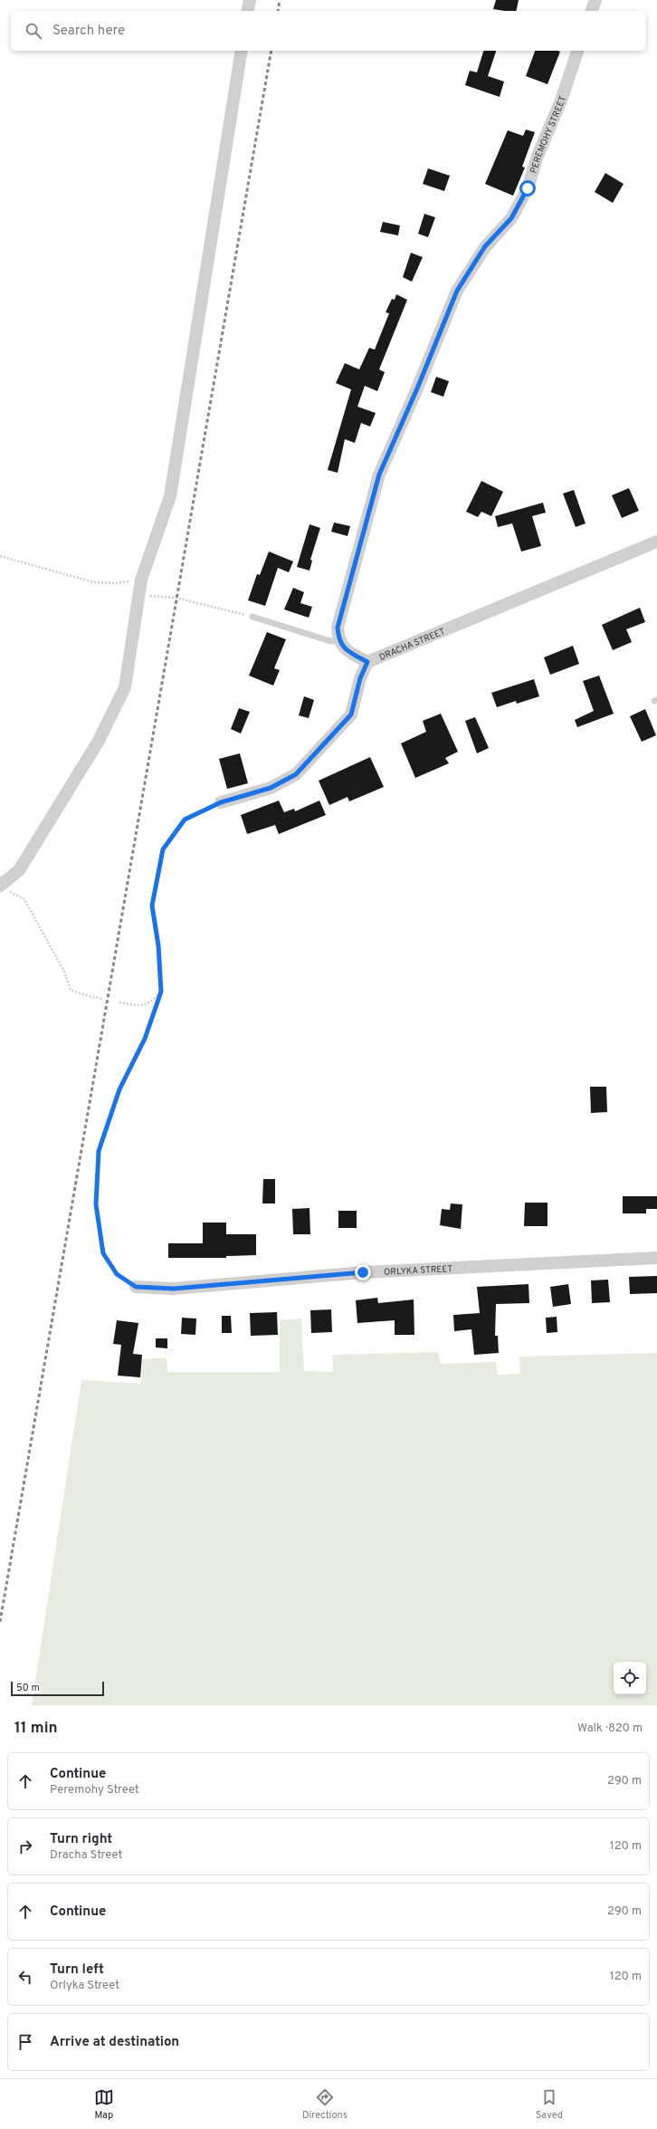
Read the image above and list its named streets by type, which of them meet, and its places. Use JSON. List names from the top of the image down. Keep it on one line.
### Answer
{"streets":{"street":["PEREMOHY STREET","DRACHA STREET","ORLYKA STREET"]},"scale_bar":"50 m","page":{"search":"Search here","scale":"50 m","heading":["11 min","Walk · 820 m"],"list":[["Continue","Peremohy Street","290 m"],["Turn right","Dracha Street","120 m"],["Continue","290 m"],["Turn left","Orlyka Street","120 m"],"Arrive at destination"],"nav":["Map","Directions","Saved"]}}
